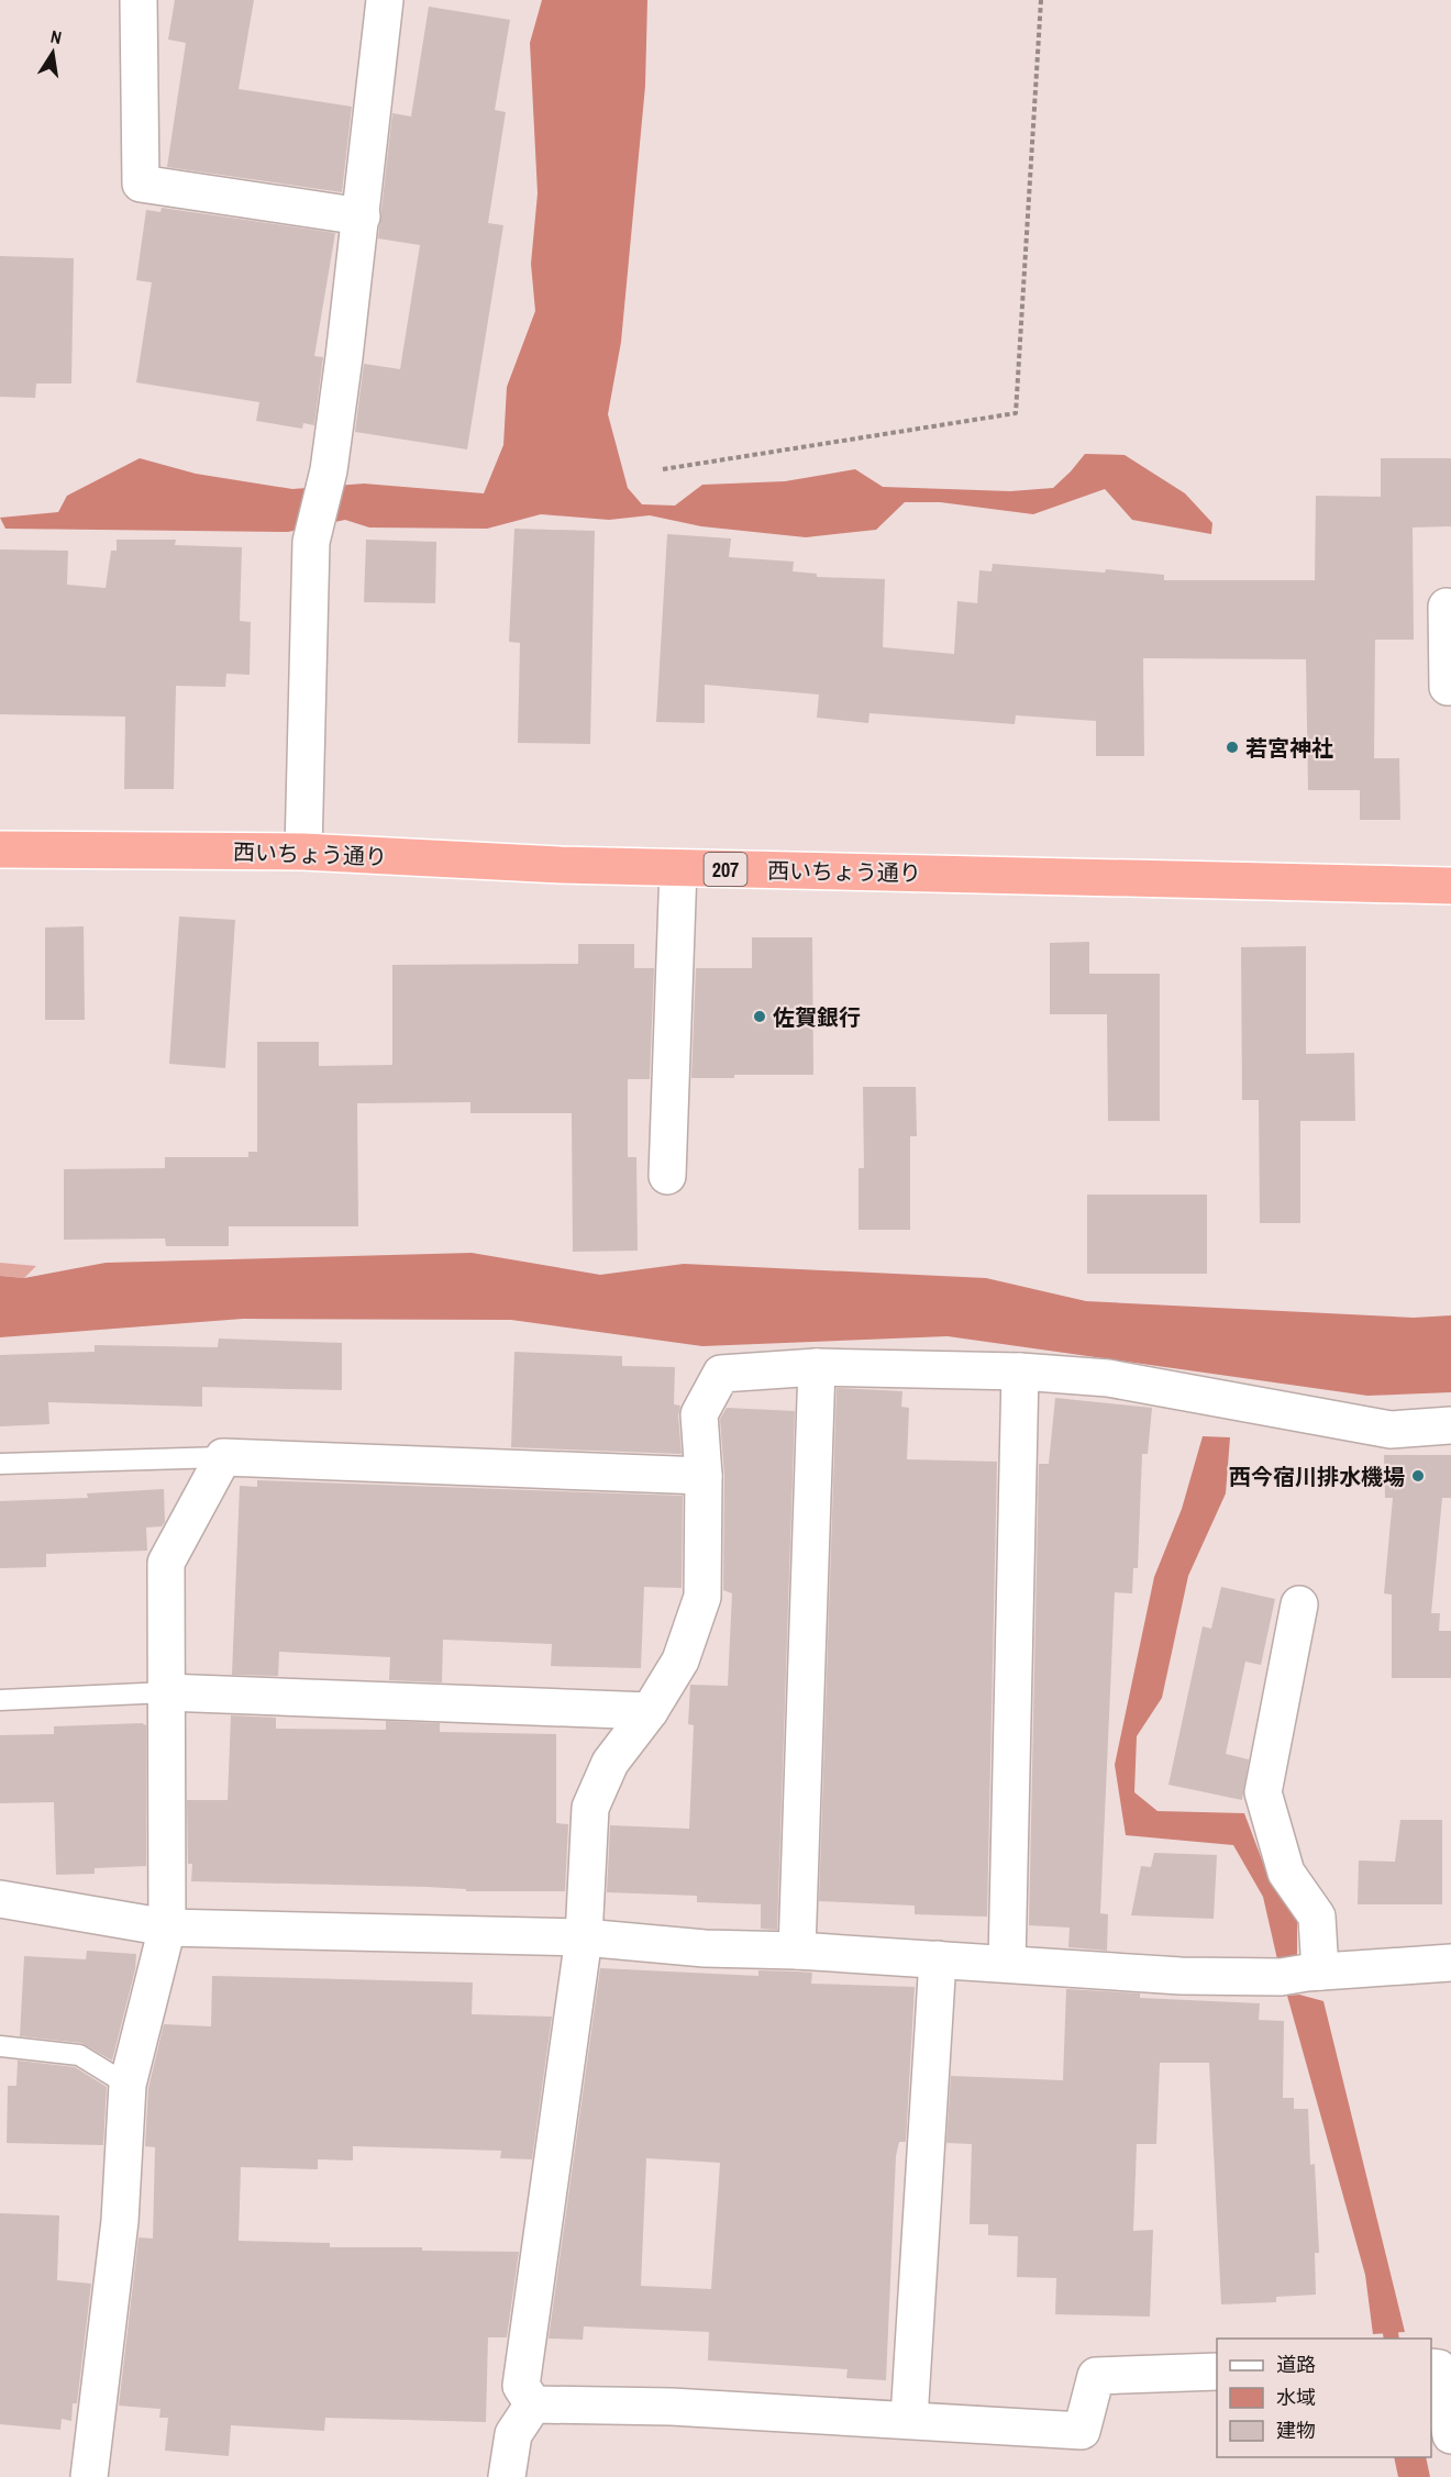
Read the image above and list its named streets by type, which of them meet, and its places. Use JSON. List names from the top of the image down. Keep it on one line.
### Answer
{"streets":{"highway":["西いちょう通り","207"]},"places":["若宮神社","佐賀銀行","西今宿川排水機場"],"legend":["道路","水域","建物"],"north":"top"}
